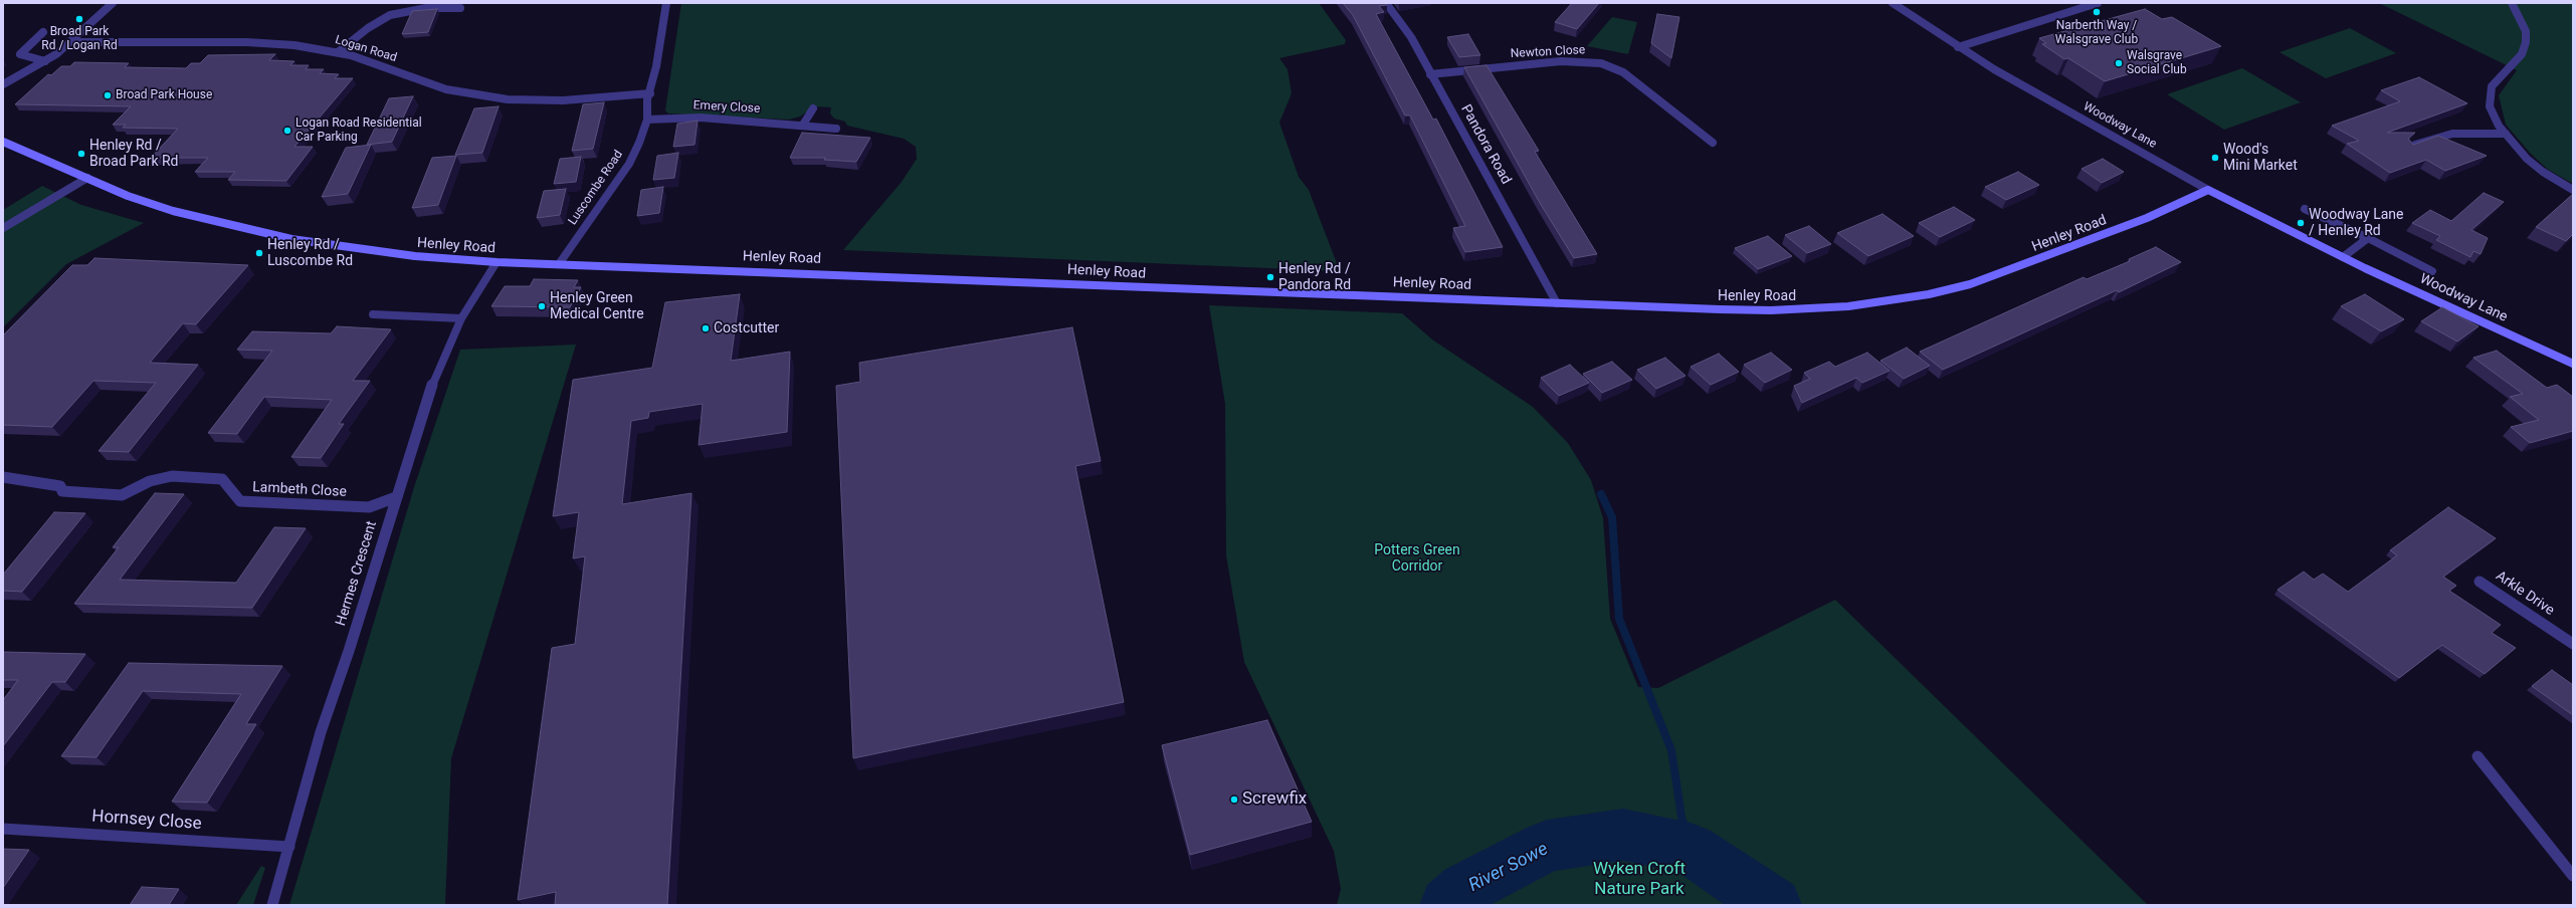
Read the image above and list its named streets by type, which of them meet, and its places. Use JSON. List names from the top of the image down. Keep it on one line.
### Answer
{"streets":{"main road":["Woodway Lane","Henley Road"],"street":["Logan Road","Newton Close","Emery Close","Pandora Road","Luscombe Road","Lambeth Close","Hermes Crescent","Arkle Drive","Hornsey Close"]},"crossings":[["Logan Road","Luscombe Road"],["Newton Close","Pandora Road"],["Emery Close","Luscombe Road"],["Woodway Lane","Henley Road"],["Pandora Road","Henley Road"],["Luscombe Road","Henley Road"],["Henley Road","Hermes Crescent"],["Lambeth Close","Hermes Crescent"],["Hermes Crescent","Hornsey Close"]],"water":["River Sowe"],"parks":["Potters Green Corridor","Wyken Croft Nature Park"],"places":["Narberth Way / Walsgrave Club","Broad Park Rd / Logan Rd","Walsgrave Social Club","Broad Park House","Logan Road Residential Car Parking","Henley Rd / Broad Park Rd","Wood's Mini Market","Woodway Lane / Henley Rd","Henley Rd / Luscombe Rd","Henley Rd / Pandora Rd","Henley Green Medical Centre","Costcutter","Screwfix"]}
